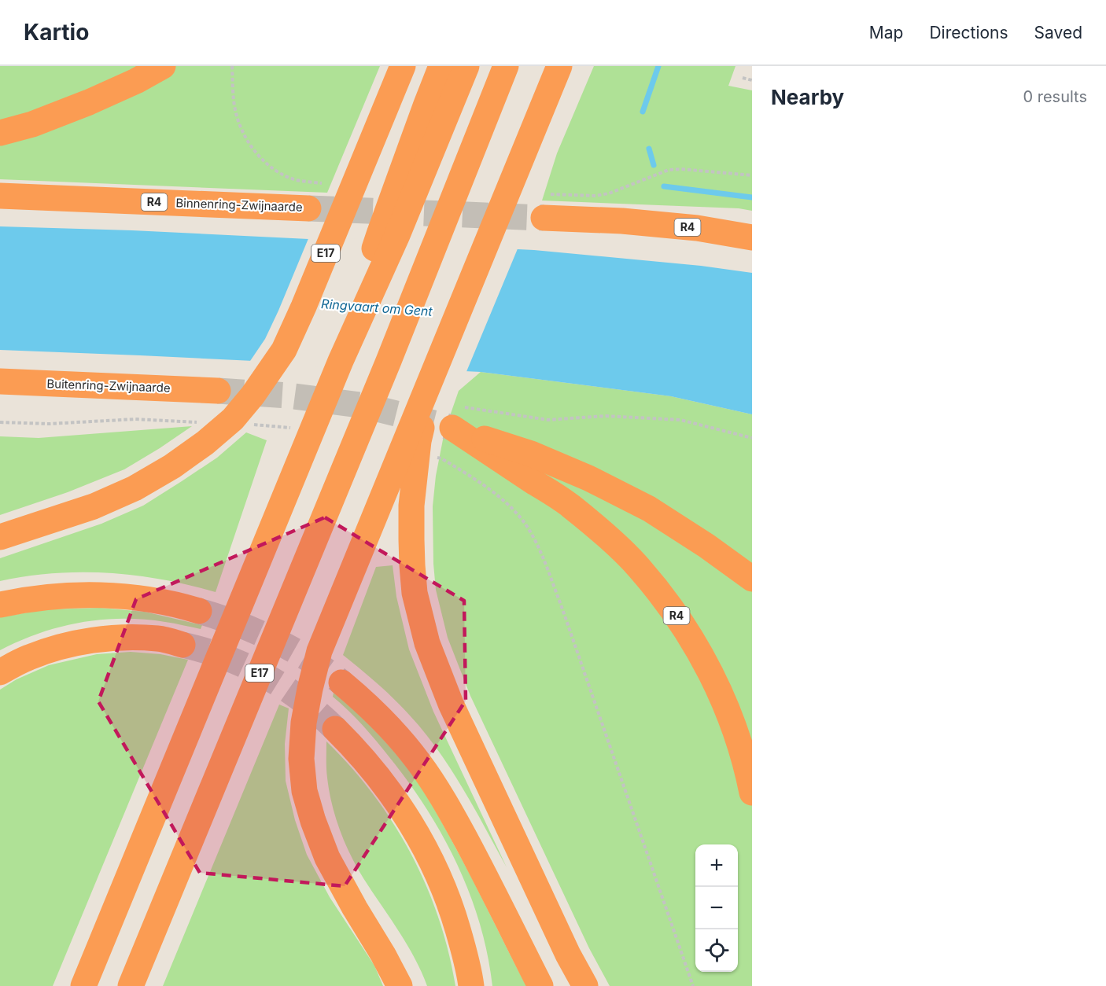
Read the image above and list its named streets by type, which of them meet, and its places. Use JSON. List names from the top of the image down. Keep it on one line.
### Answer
{"streets":{"highway":["R4","Binnenring-Zwijnaarde","E17","Buitenring-Zwijnaarde"]},"water":["Ringvaart om Gent"],"page":{"header":"Kartio","nav":["Map","Directions","Saved"],"heading":["Nearby","0 results"],"map_buttons":["+","−"]}}
